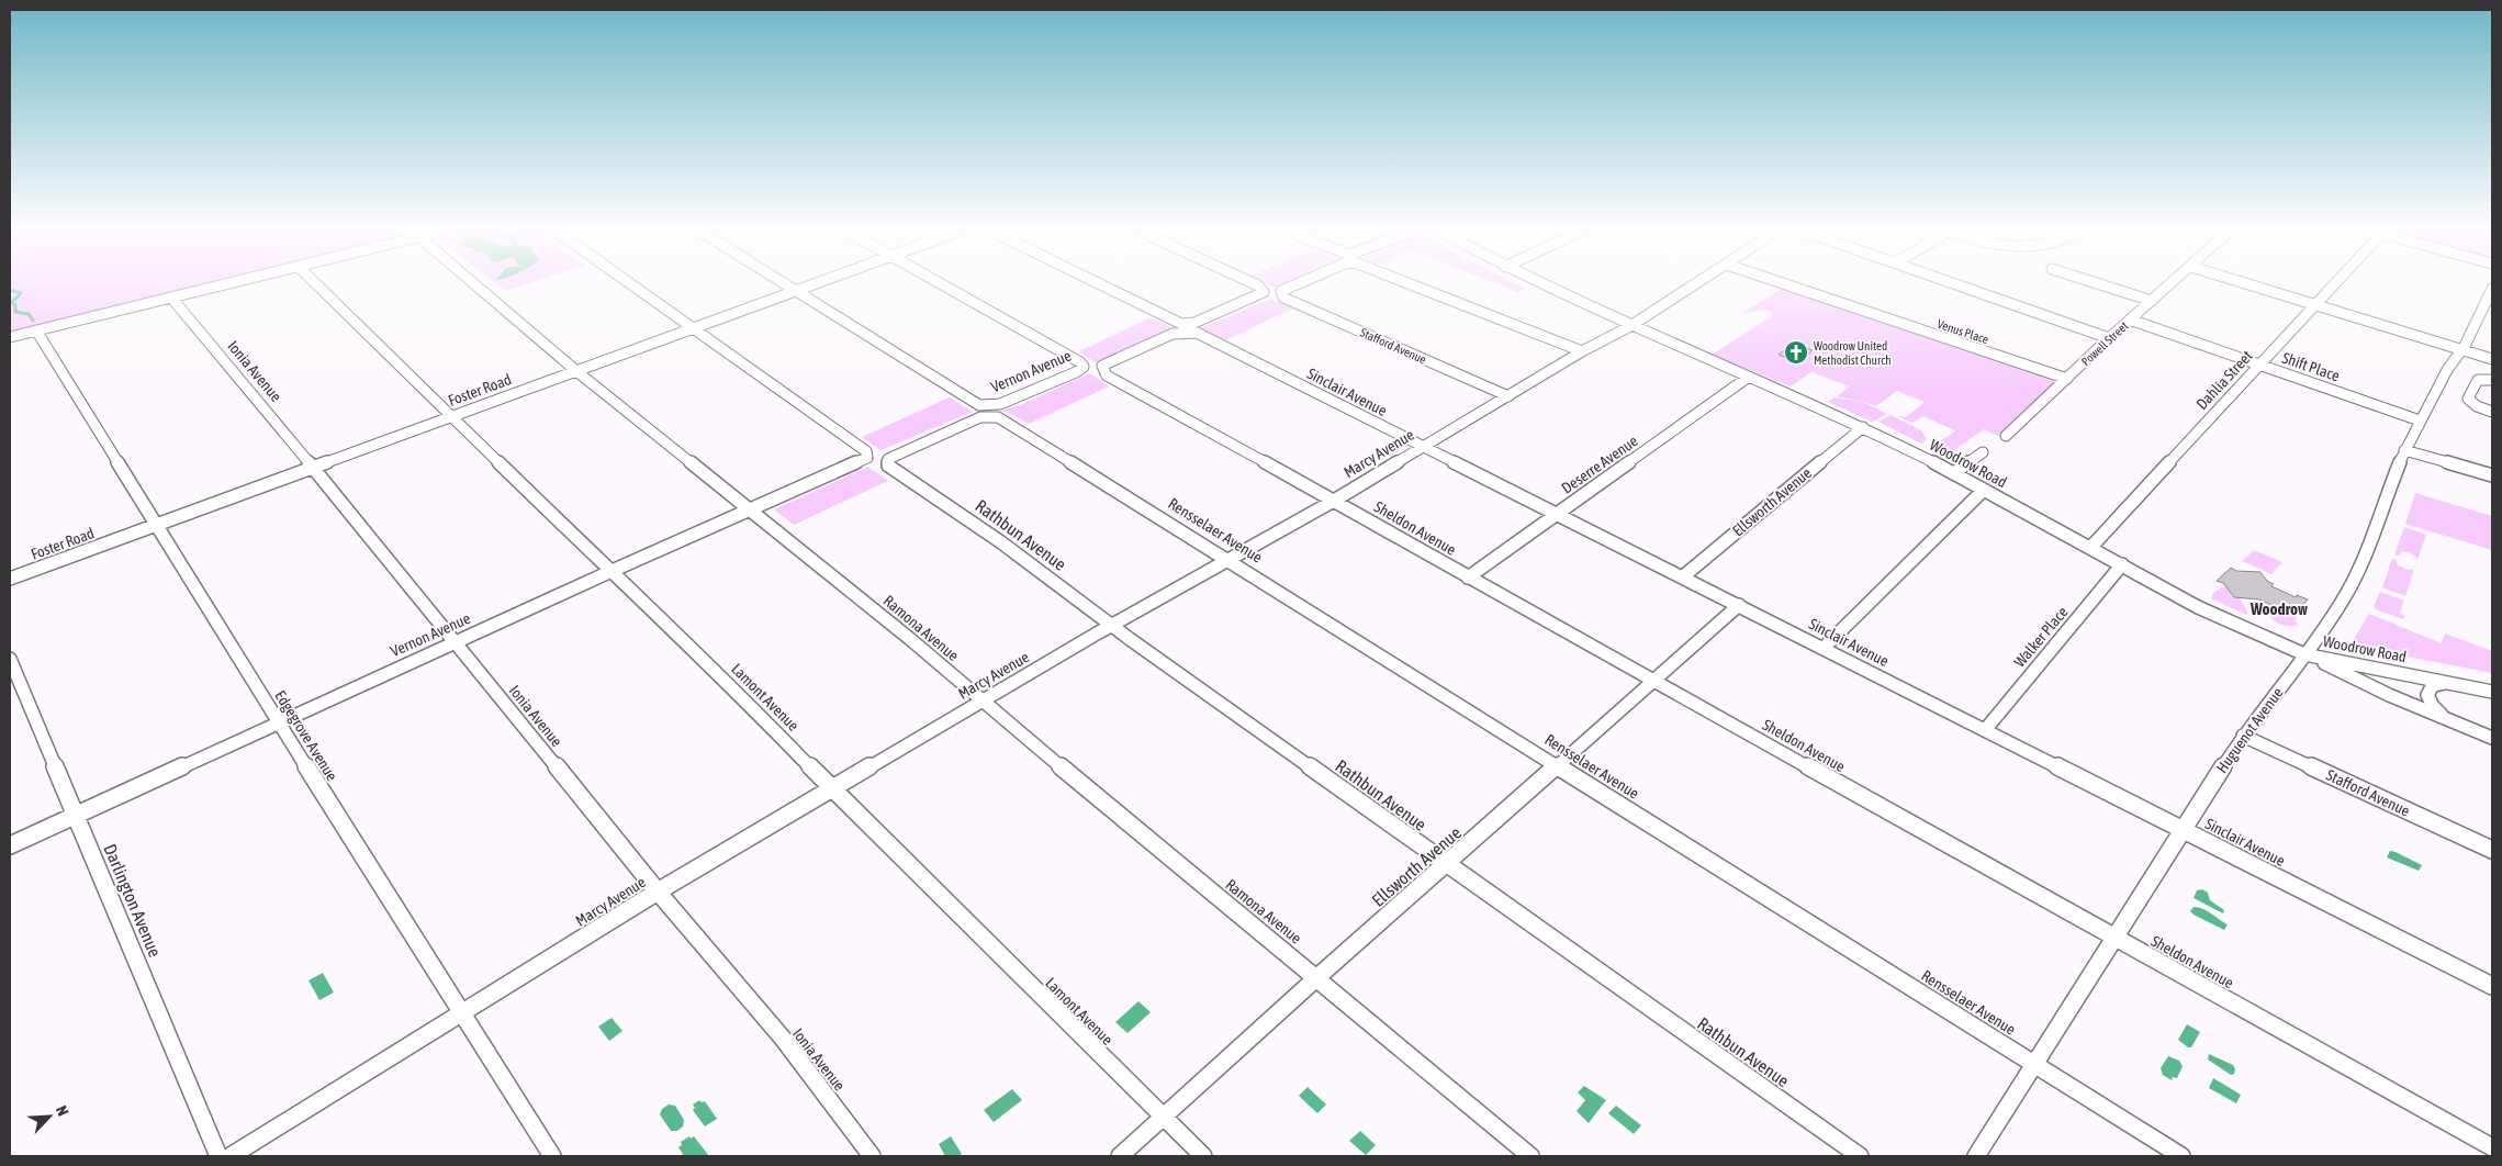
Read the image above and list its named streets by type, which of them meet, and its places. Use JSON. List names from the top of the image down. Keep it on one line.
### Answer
{"streets":{"street":["Venus Place","Powell Street","Stafford Avenue","Shift Place","Ionia Avenue","Vernon Avenue","Dahlia Street","Foster Road","Sinclair Avenue","Marcy Avenue","Woodrow Road","Deserre Avenue","Ellsworth Avenue","Sheldon Avenue","Rensselaer Avenue","Rathbun Avenue","Ramona Avenue","Walker Place","Lamont Avenue","Huguenot Avenue","Edgegrove Avenue","Darlington Avenue"]},"crossings":[["Venus Place","Powell Street"],["Powell Street","Shift Place"],["Stafford Avenue","Marcy Avenue"],["Stafford Avenue","Huguenot Avenue"],["Shift Place","Dahlia Street"],["Shift Place","Huguenot Avenue"],["Ionia Avenue","Vernon Avenue"],["Ionia Avenue","Foster Road"],["Ionia Avenue","Marcy Avenue"],["Vernon Avenue","Foster Road"],["Vernon Avenue","Rensselaer Avenue"],["Vernon Avenue","Rathbun Avenue"],["Vernon Avenue","Ramona Avenue"],["Vernon Avenue","Lamont Avenue"],["Vernon Avenue","Edgegrove Avenue"],["Vernon Avenue","Darlington Avenue"],["Dahlia Street","Woodrow Road"],["Foster Road","Rensselaer Avenue"],["Foster Road","Ramona Avenue"],["Foster Road","Lamont Avenue"],["Foster Road","Edgegrove Avenue"],["Sinclair Avenue","Marcy Avenue"],["Sinclair Avenue","Deserre Avenue"],["Sinclair Avenue","Ellsworth Avenue"],["Sinclair Avenue","Sheldon Avenue"],["Sinclair Avenue","Walker Place"],["Sinclair Avenue","Huguenot Avenue"],["Marcy Avenue","Woodrow Road"],["Marcy Avenue","Sheldon Avenue"],["Marcy Avenue","Rensselaer Avenue"],["Marcy Avenue","Rathbun Avenue"],["Marcy Avenue","Ramona Avenue"],["Marcy Avenue","Lamont Avenue"],["Marcy Avenue","Edgegrove Avenue"],["Woodrow Road","Deserre Avenue"],["Woodrow Road","Ellsworth Avenue"],["Woodrow Road","Walker Place"],["Woodrow Road","Huguenot Avenue"],["Deserre Avenue","Sheldon Avenue"],["Ellsworth Avenue","Sheldon Avenue"],["Ellsworth Avenue","Rensselaer Avenue"],["Ellsworth Avenue","Rathbun Avenue"],["Ellsworth Avenue","Ramona Avenue"],["Ellsworth Avenue","Lamont Avenue"],["Sheldon Avenue","Huguenot Avenue"],["Rensselaer Avenue","Huguenot Avenue"]],"districts":["Woodrow"],"places":{"church":["Woodrow United Methodist Church"]},"north":"top right"}
